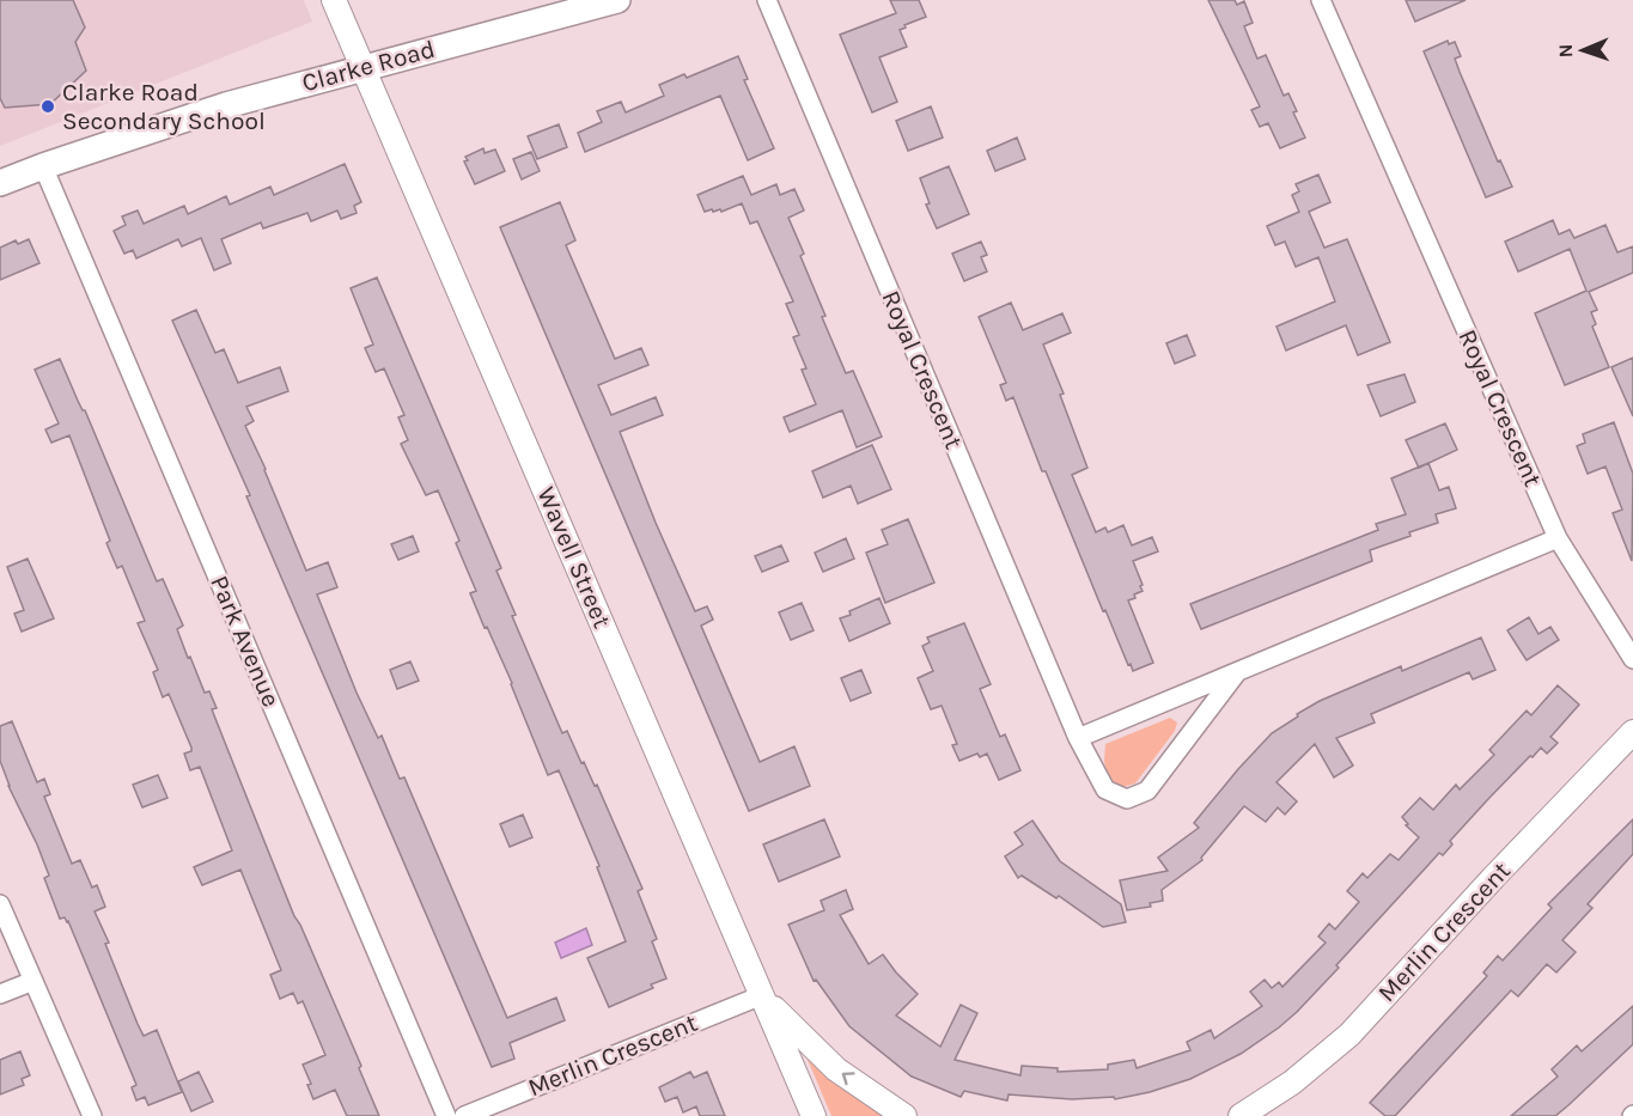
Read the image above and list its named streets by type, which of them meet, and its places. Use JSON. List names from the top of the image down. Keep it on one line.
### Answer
{"streets":{"main road":["Clarke Road"],"street":["Royal Crescent","Wavell Street","Park Avenue","Merlin Crescent"]},"crossings":[["Clarke Road","Wavell Street"],["Clarke Road","Park Avenue"],["Wavell Street","Merlin Crescent"]],"places":["Clarke Road Secondary School"],"north":"left"}
